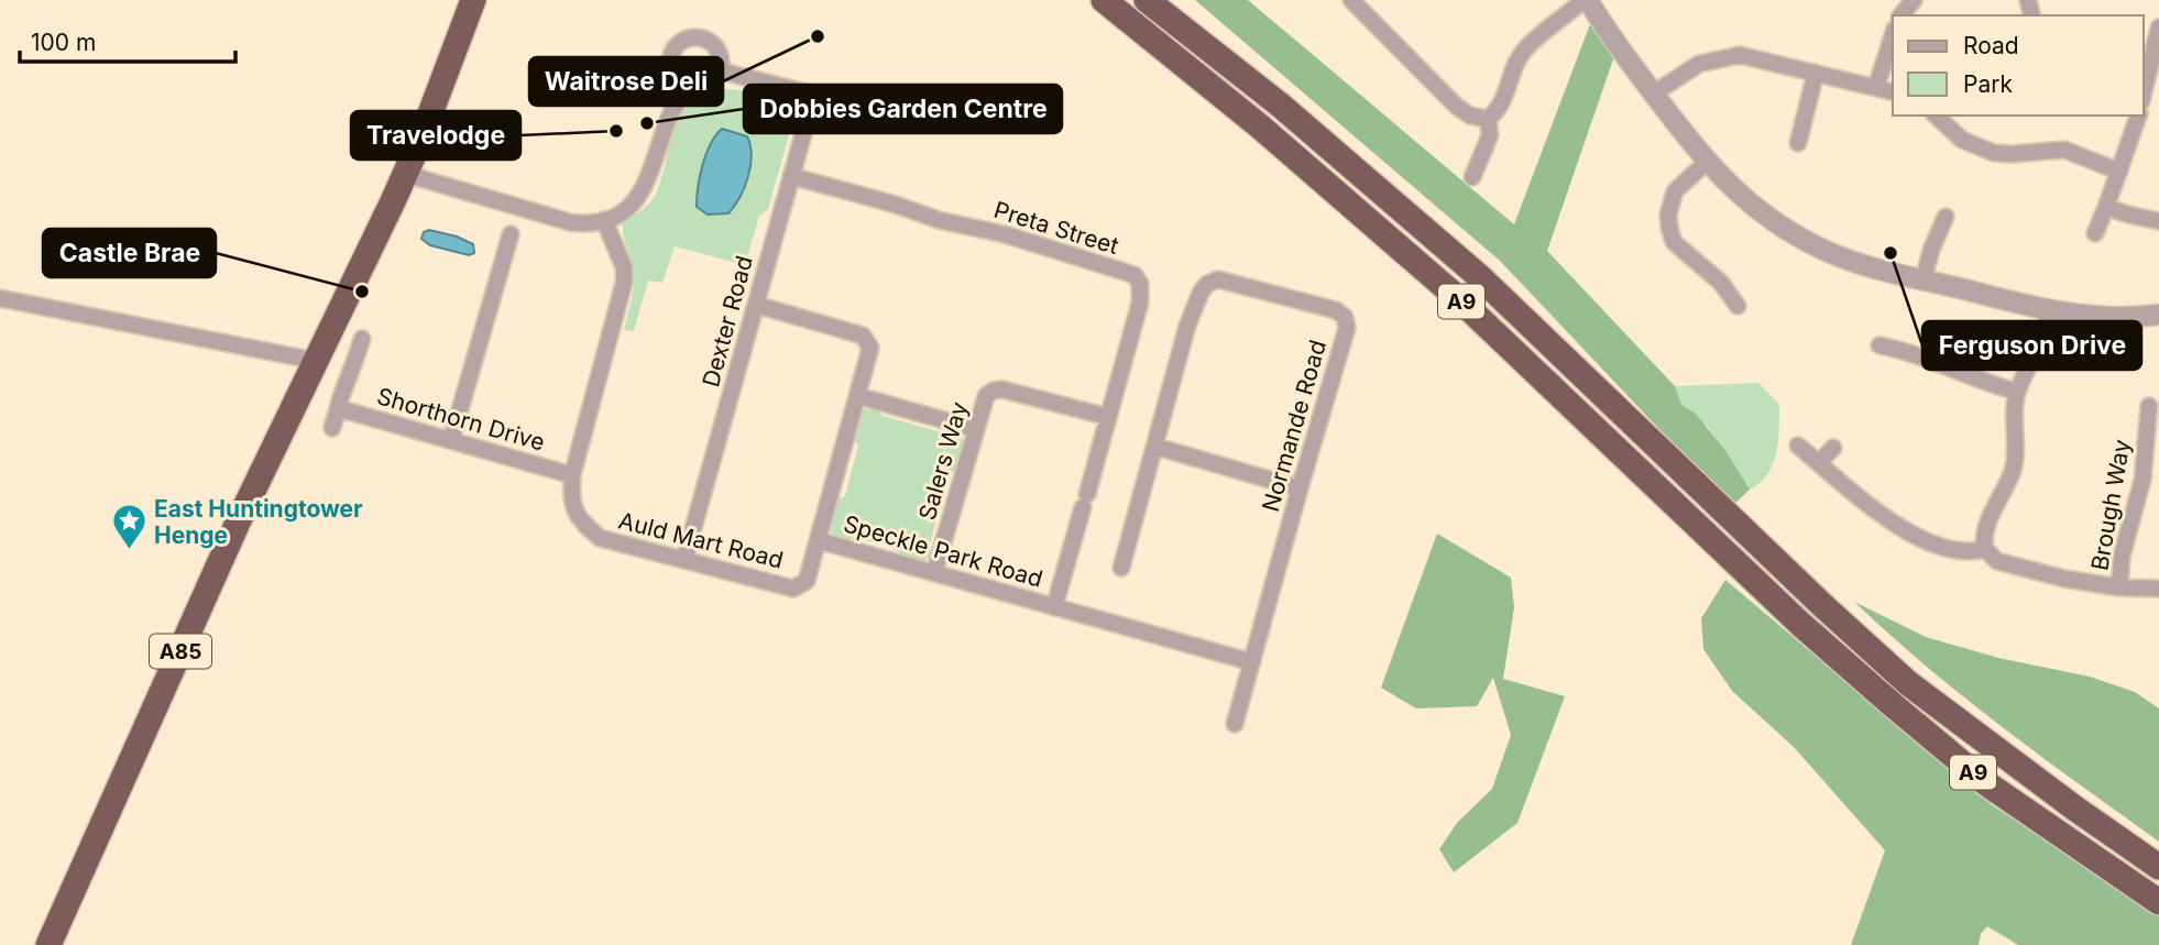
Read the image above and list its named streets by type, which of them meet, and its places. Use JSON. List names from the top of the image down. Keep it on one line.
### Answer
{"streets":{"highway":["A9","A85"],"street":["Preta Street","Dexter Road","Shorthorn Drive","Normande Road","Salers Way","Brough Way","Auld Mart Road","Speckle Park Road"]},"crossings":[["Preta Street","Dexter Road"],["Preta Street","Salers Way"],["Preta Street","Speckle Park Road"],["Dexter Road","Auld Mart Road"],["Shorthorn Drive","Auld Mart Road"],["Normande Road","Speckle Park Road"],["Salers Way","Speckle Park Road"],["Auld Mart Road","Speckle Park Road"]],"places":{"other":["Waitrose Deli","Dobbies Garden Centre","Travelodge","Ferguson Drive","Castle Brae"],"place":["East Huntingtower Henge"]},"legend":["Road","Park"],"scale_bar":"100 m"}
